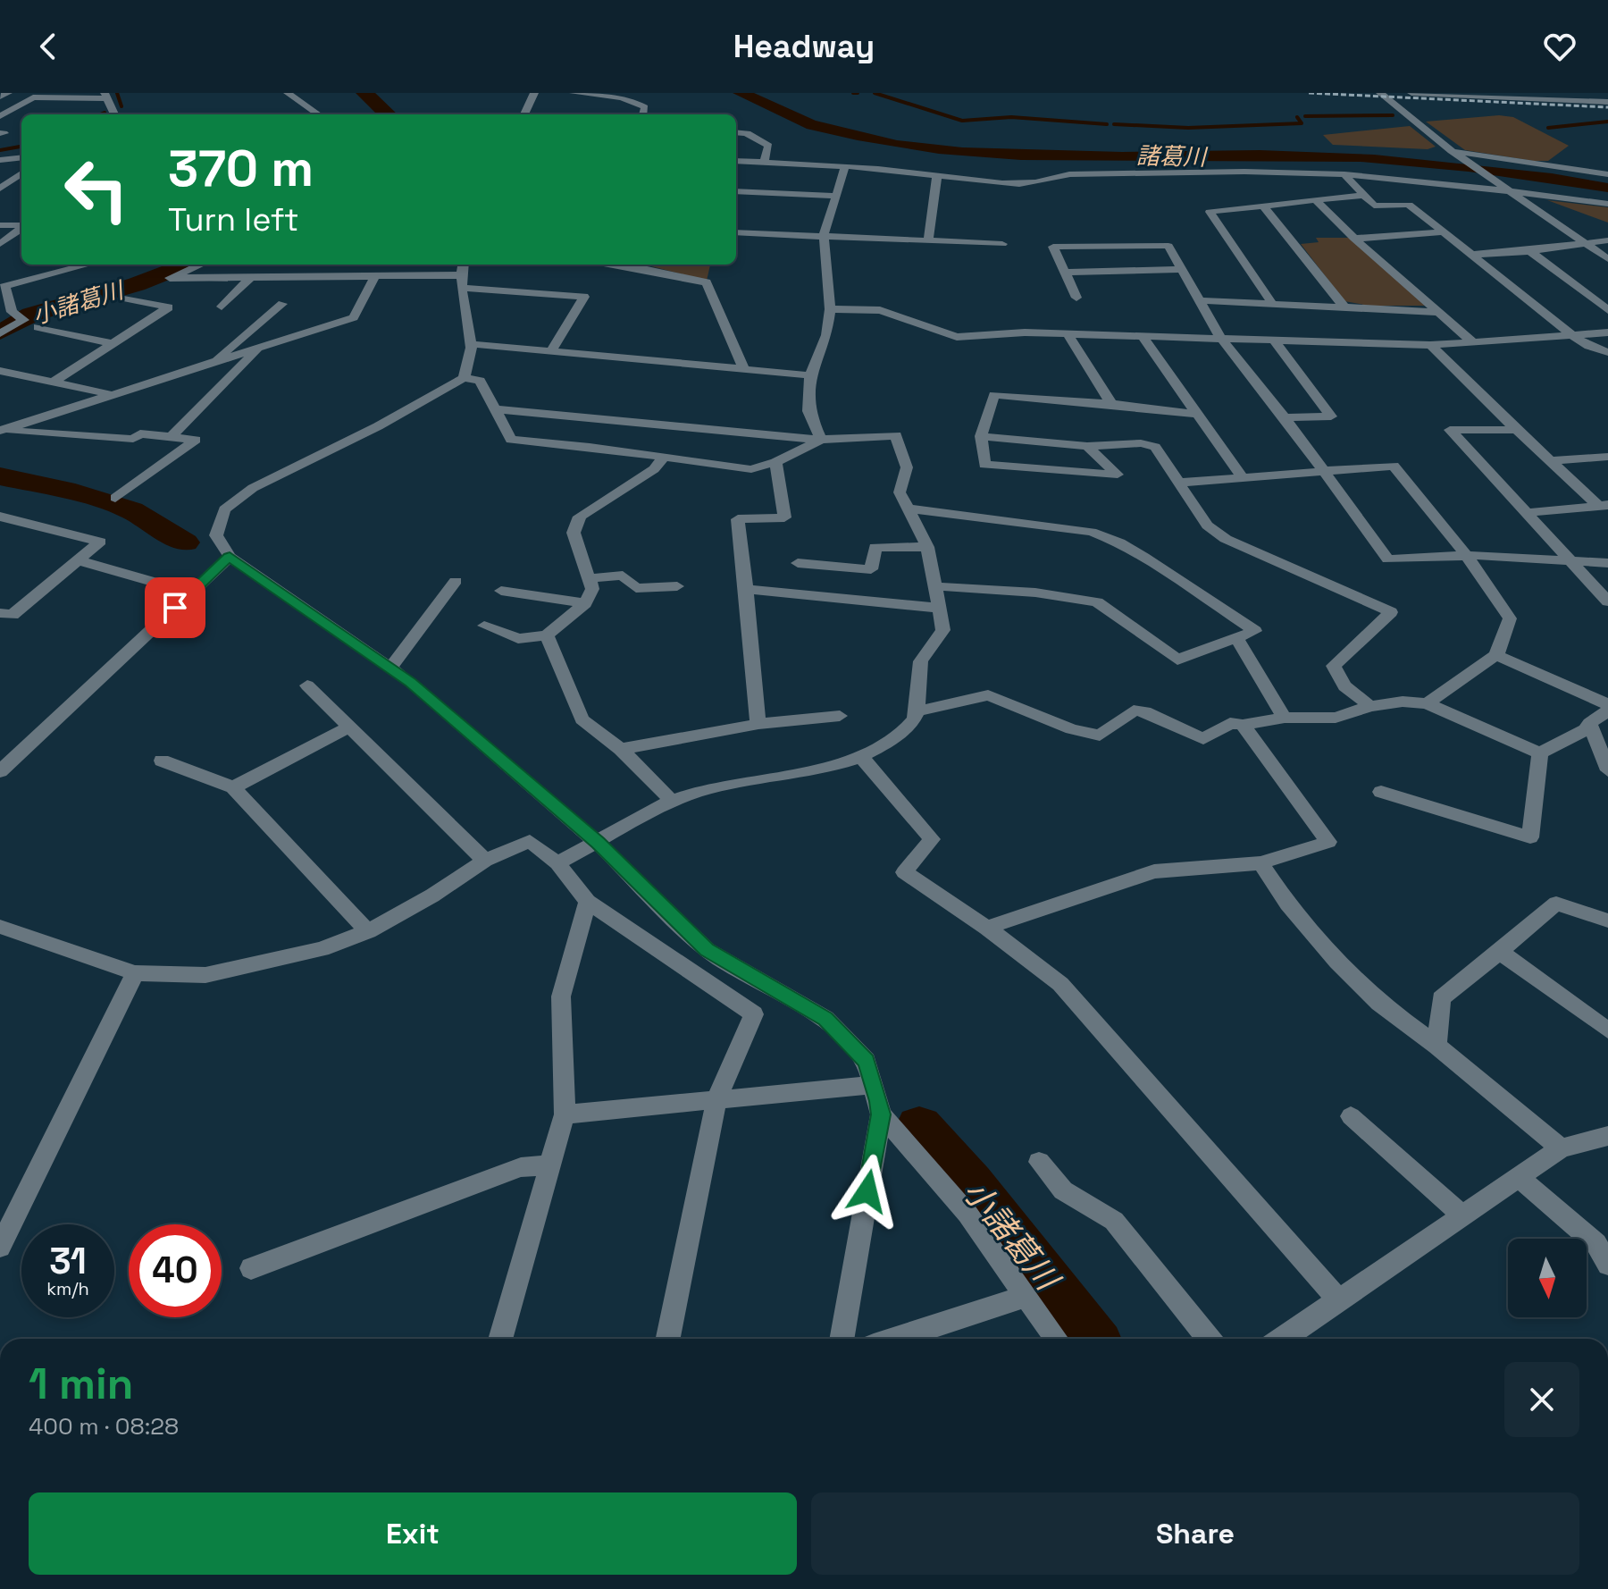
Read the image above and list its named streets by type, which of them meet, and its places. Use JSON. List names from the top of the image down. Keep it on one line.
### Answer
{"water":["諸葛川","小諸葛川"],"north":"bottom","page":{"header":"Headway","turn":["370 m","Turn left"],"speed":"31 km/h","limit":"40","heading":["1 min","400 m · 08:28"],"buttons":["Exit","Share"]}}
